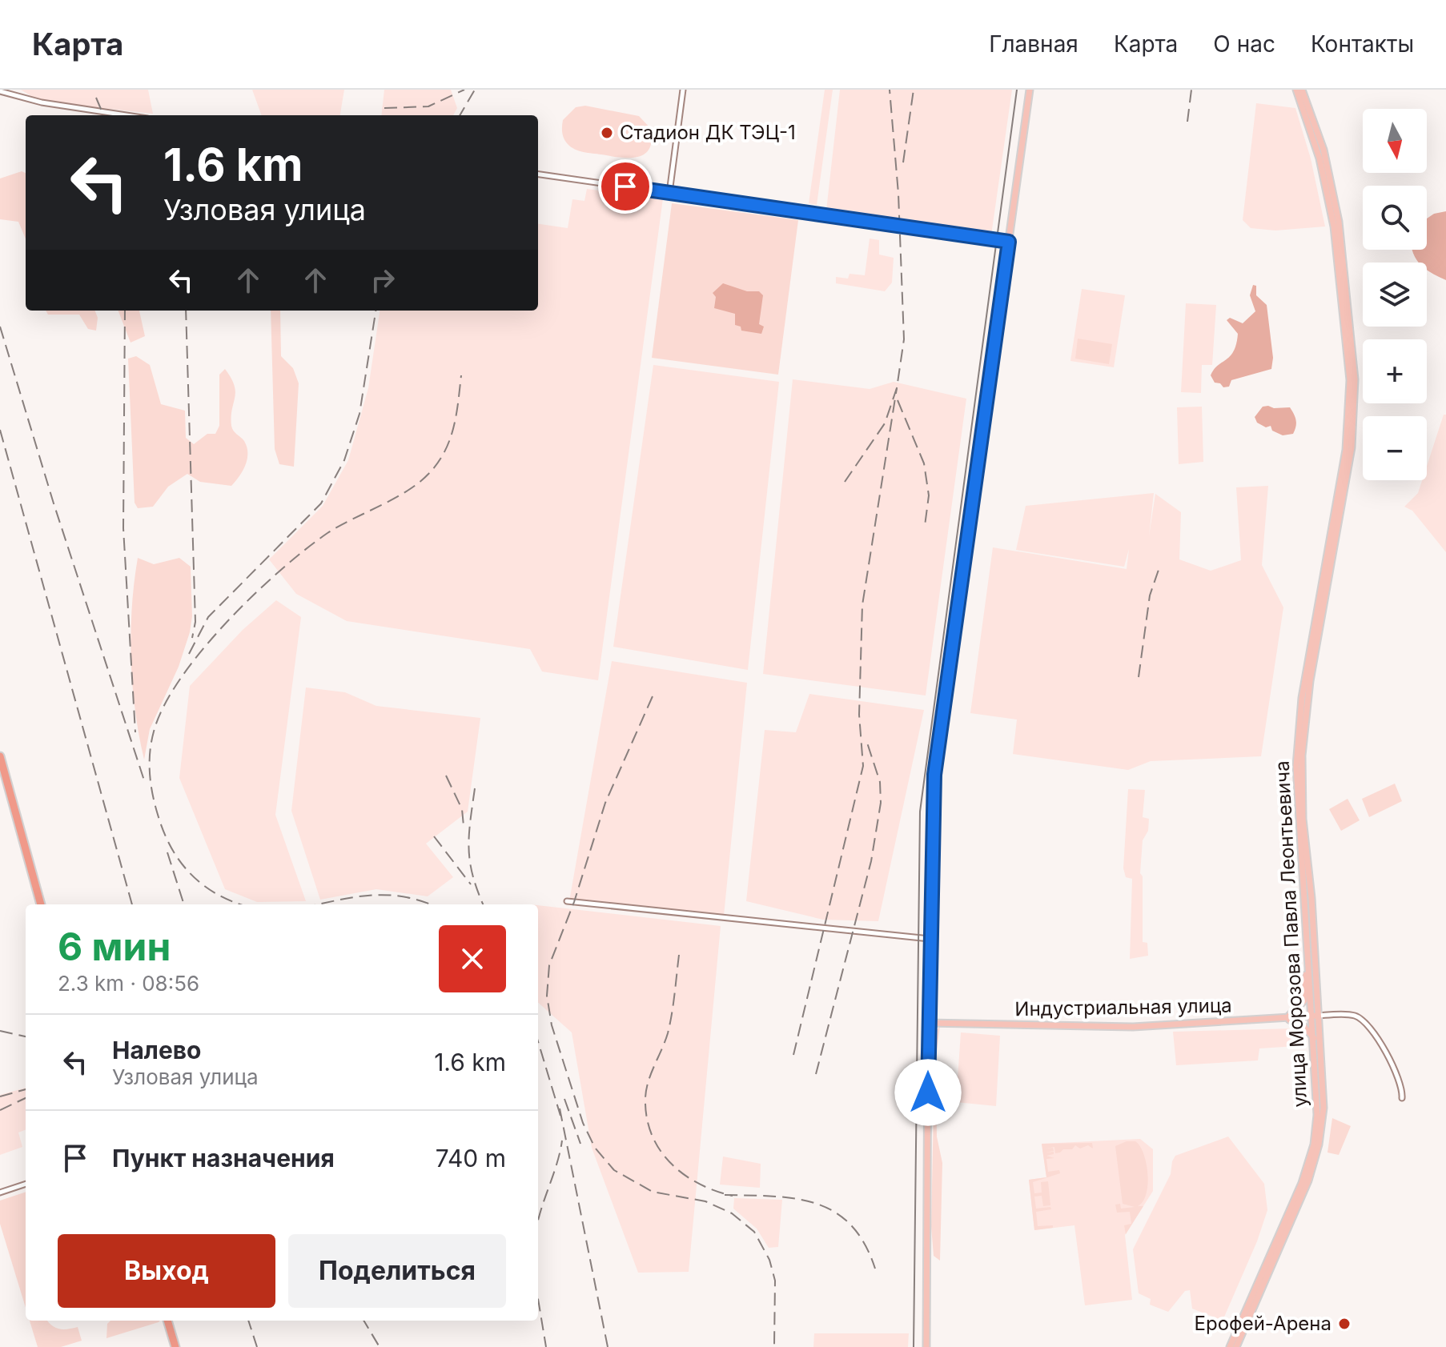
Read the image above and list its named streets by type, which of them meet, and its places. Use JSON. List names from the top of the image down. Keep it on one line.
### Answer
{"streets":{"main road":["улица Морозова Павла Леонтьевича","Индустриальная улица"]},"crossings":[["улица Морозова Павла Леонтьевича","Индустриальная улица"]],"places":["Стадион ДК ТЭЦ-1","Ерофей-Арена"],"north":"bottom","page":{"header":"Карта","nav":["Главная","Карта","О нас","Контакты"],"map_buttons":["+","−"],"turn":["1.6 km","Узловая улица"],"heading":["6 мин","2.3 km · 08:56"],"list":[{"name":"Налево","note":"Узловая улица","value":"1.6 km"},{"name":"Пункт назначения","value":"740 m"}],"buttons":["Выход","Поделиться"]}}
